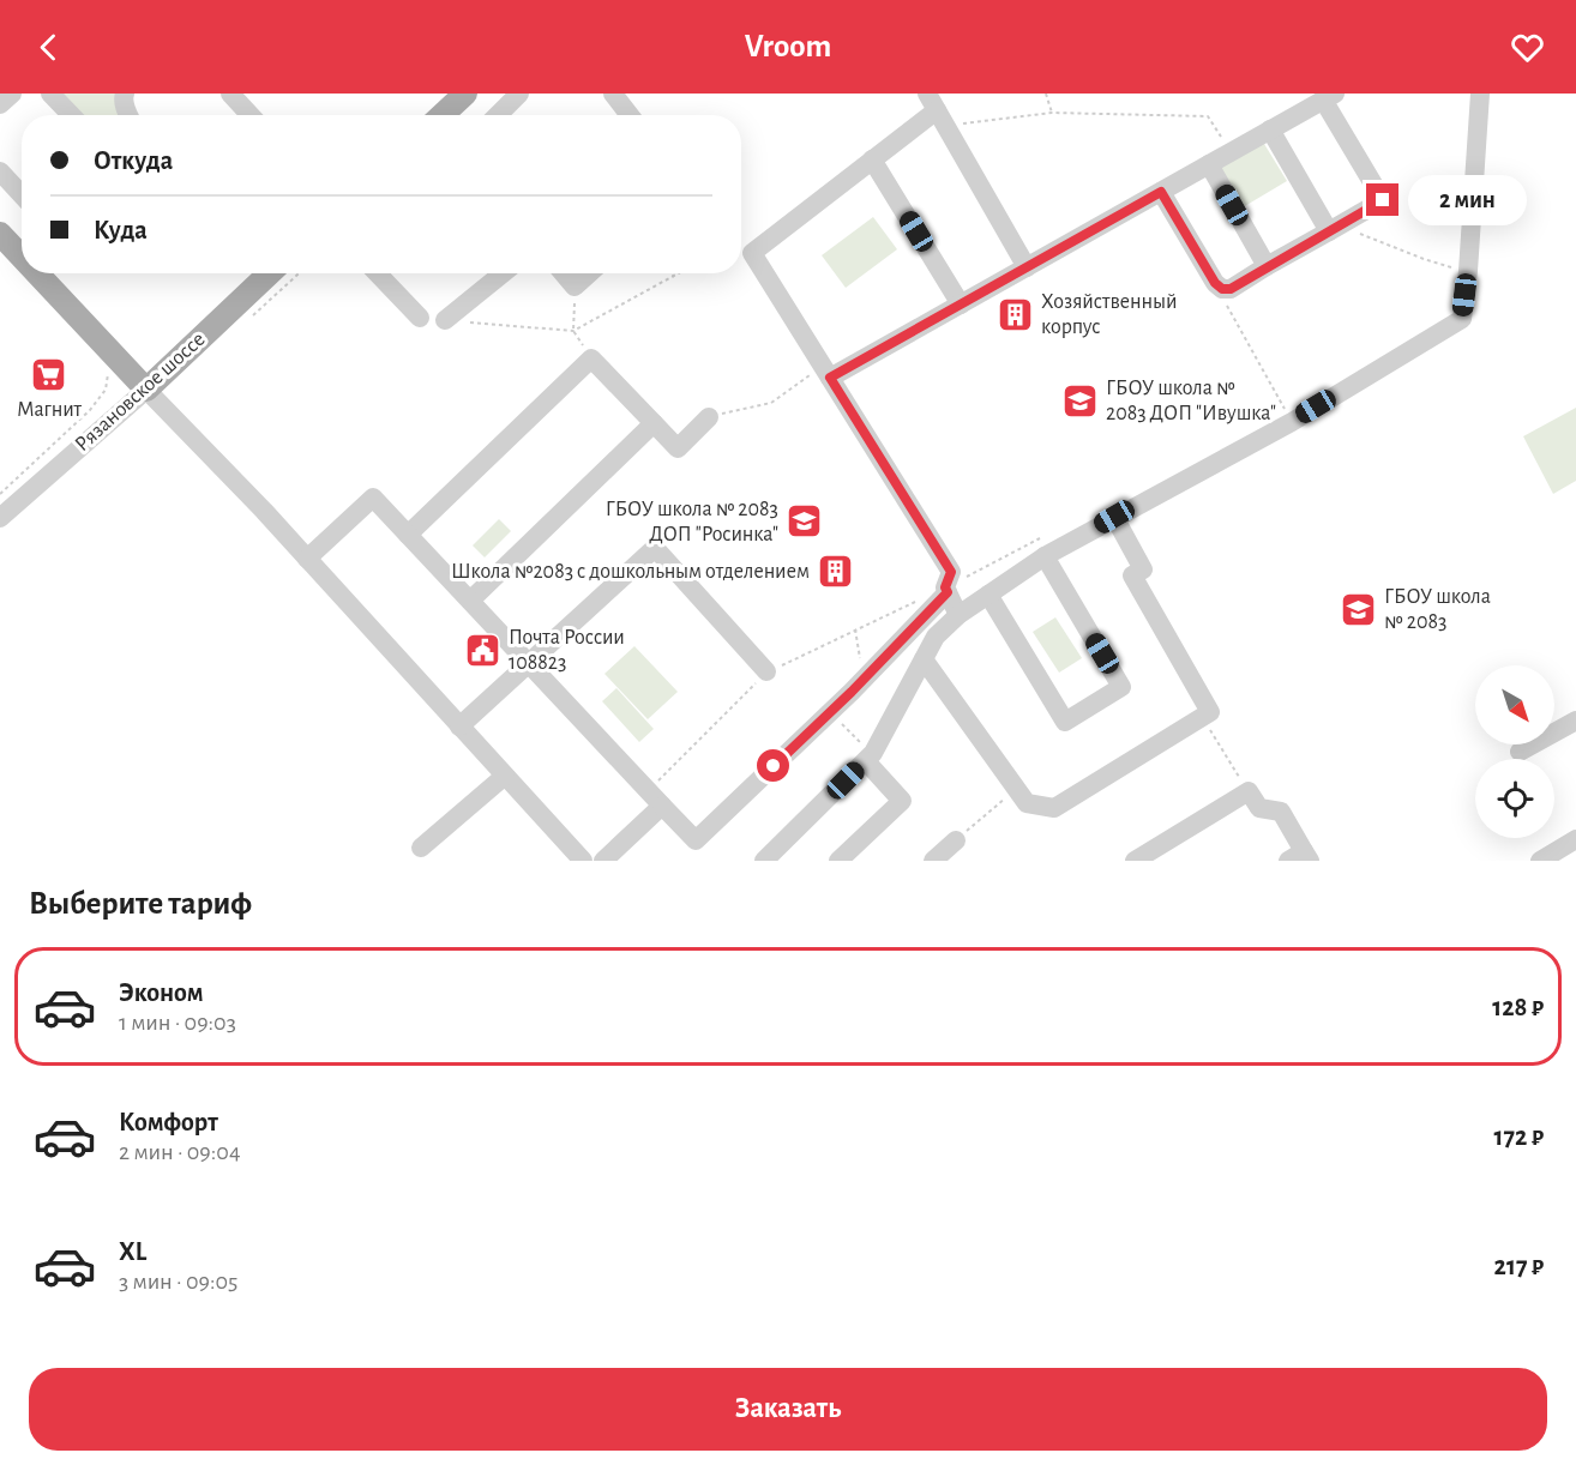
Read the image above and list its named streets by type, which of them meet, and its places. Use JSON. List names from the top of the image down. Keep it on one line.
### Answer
{"streets":{"main road":["Рязановское шоссе"]},"places":{"building":["Хозяйственный корпус","Школа №2083 с дошкольным отделением"],"supermarket":["Магнит"],"school or university":["ГБОУ школа № 2083 ДОП \"Ивушка\"","ГБОУ школа № 2083 ДОП \"Росинка\"","ГБОУ школа № 2083"],"public building":["Почта России 108823"]},"north":"bottom right","page":{"header":"Vroom","banner":["Откуда","Куда"],"bubble":"2 мин","heading":"Выберите тариф","list":[{"name":"Эконом","note":"1 мин · 09:03","value":"128 ₽"},{"name":"Комфорт","note":"2 мин · 09:04","value":"172 ₽"},{"name":"XL","note":"3 мин · 09:05","value":"217 ₽"}],"buttons":"Заказать"}}
